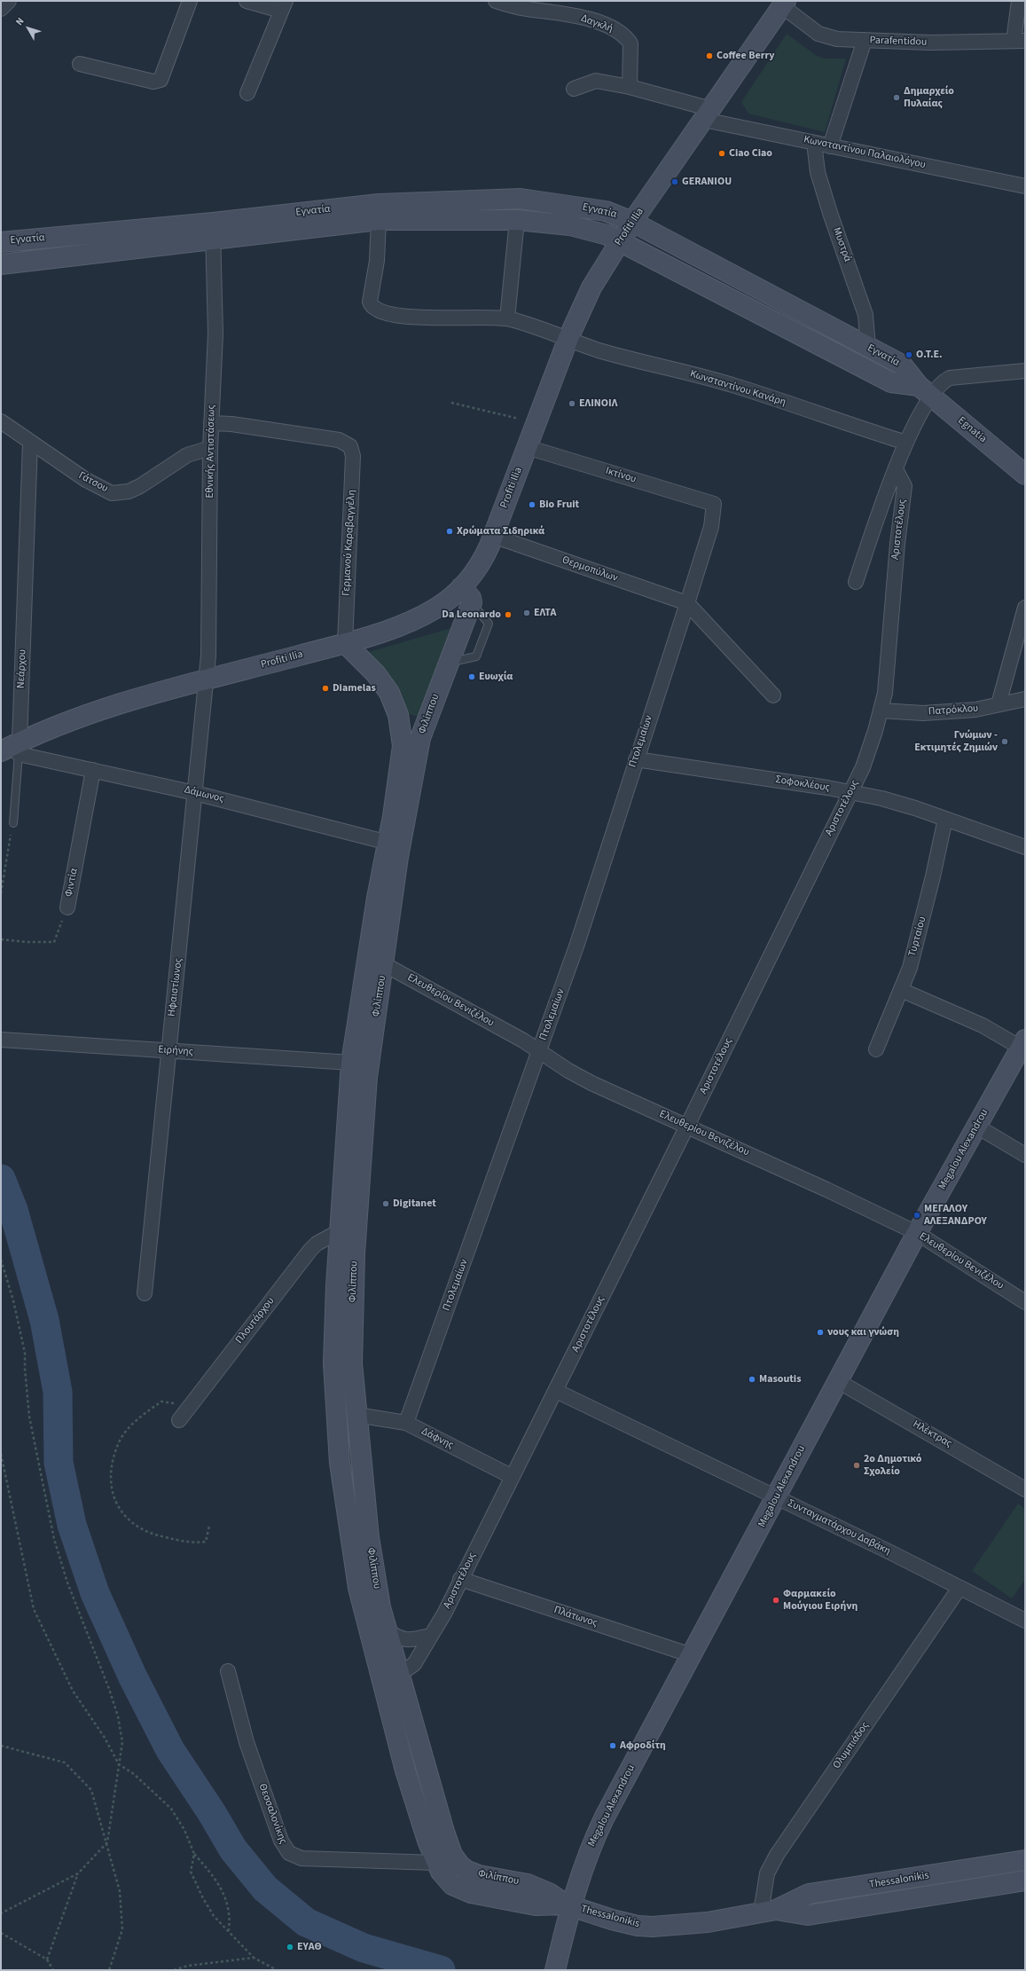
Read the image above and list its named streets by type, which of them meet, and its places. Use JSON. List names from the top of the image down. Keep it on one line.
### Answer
{"streets":{"street":["Δαγκλή","Parafentidou","Κωνσταντίνου Παλαιολόγου","Εγνατία","Profiti Ilia","Μυστρά","Κωνσταντίνου Κανάρη","Egnatia","Εθνικής Αντιστάσεως","Ικτίνου","Γάτσου","Αριστοτέλους","Γερμανού Καραβαγγέλη","Θερμοπύλων","Νεάρχου","Πατρόκλου","Φιλίππου","Πτολεμαίων","Σοφοκλέους","Δάμωνος","Φιντία","Τυρταίου","Ηφαιστίωνος","Ελευθερίου Βενιζέλου","Ειρήνης","Megalou Alexandrou","Πλουτάρχου","Ηλέκτρας","Δάφνης","Συνταγματάρχου Δαβάκη","Πλάτωνος","Ολυμπιάδος","Θεσσαλονίκης","Thessalonikis"]},"crossings":[["Parafentidou","Profiti Ilia"],["Κωνσταντίνου Παλαιολόγου","Profiti Ilia"],["Κωνσταντίνου Παλαιολόγου","Μυστρά"],["Εγνατία","Profiti Ilia"],["Εγνατία","Μυστρά"],["Εγνατία","Κωνσταντίνου Κανάρη"],["Εγνατία","Egnatia"],["Εγνατία","Εθνικής Αντιστάσεως"],["Εγνατία","Αριστοτέλους"],["Profiti Ilia","Κωνσταντίνου Κανάρη"],["Profiti Ilia","Εθνικής Αντιστάσεως"],["Profiti Ilia","Ικτίνου"],["Profiti Ilia","Γερμανού Καραβαγγέλη"],["Profiti Ilia","Θερμοπύλων"],["Profiti Ilia","Νεάρχου"],["Profiti Ilia","Φιλίππου"],["Profiti Ilia","Δάμωνος"],["Profiti Ilia","Ηφαιστίωνος"],["Κωνσταντίνου Κανάρη","Αριστοτέλους"],["Egnatia","Αριστοτέλους"],["Εθνικής Αντιστάσεως","Γάτσου"],["Εθνικής Αντιστάσεως","Γερμανού Καραβαγγέλη"],["Εθνικής Αντιστάσεως","Ηφαιστίωνος"],["Ικτίνου","Πτολεμαίων"],["Γάτσου","Νεάρχου"],["Αριστοτέλους","Πατρόκλου"],["Αριστοτέλους","Φιλίππου"],["Αριστοτέλους","Σοφοκλέους"],["Αριστοτέλους","Ελευθερίου Βενιζέλου"],["Αριστοτέλους","Δάφνης"],["Αριστοτέλους","Συνταγματάρχου Δαβάκη"],["Αριστοτέλους","Πλάτωνος"],["Γερμανού Καραβαγγέλη","Φιλίππου"],["Θερμοπύλων","Πτολεμαίων"],["Νεάρχου","Δάμωνος"],["Φιλίππου","Δάμωνος"],["Φιλίππου","Ελευθερίου Βενιζέλου"],["Φιλίππου","Ειρήνης"],["Φιλίππου","Megalou Alexandrou"],["Φιλίππου","Πλουτάρχου"],["Φιλίππου","Δάφνης"],["Φιλίππου","Θεσσαλονίκης"],["Φιλίππου","Thessalonikis"],["Πτολεμαίων","Σοφοκλέους"],["Πτολεμαίων","Ελευθερίου Βενιζέλου"],["Πτολεμαίων","Δάφνης"],["Σοφοκλέους","Τυρταίου"],["Δάμωνος","Φιντία"],["Δάμωνος","Ηφαιστίωνος"],["Ηφαιστίωνος","Ειρήνης"],["Ελευθερίου Βενιζέλου","Megalou Alexandrou"],["Megalou Alexandrou","Ηλέκτρας"],["Megalou Alexandrou","Συνταγματάρχου Δαβάκη"],["Megalou Alexandrou","Πλάτωνος"],["Megalou Alexandrou","Thessalonikis"],["Συνταγματάρχου Δαβάκη","Ολυμπιάδος"],["Ολυμπιάδος","Thessalonikis"]],"places":["Coffee Berry","Δημαρχείο Πυλαίας","Ciao Ciao","GERANIOU","O.T.E.","ΕΛΙΝΟΙΛ","Bio Fruit","Χρώματα Σιδηρικά","ΕΛΤΑ","Da Leonardo","Ευωχία","Diamelas","Γνώμων - Εκτιμητές Ζημιών","Digitanet","ΜΕΓΑΛΟΥ ΑΛΕΞΑΝΔΡΟΥ","νους και γνώση","Masoutis","2ο Δημοτικό Σχολείο","Φαρμακείο Μούγιου Ειρήνη","Αφροδίτη","ΕΥΑΘ"],"north":"top left"}
